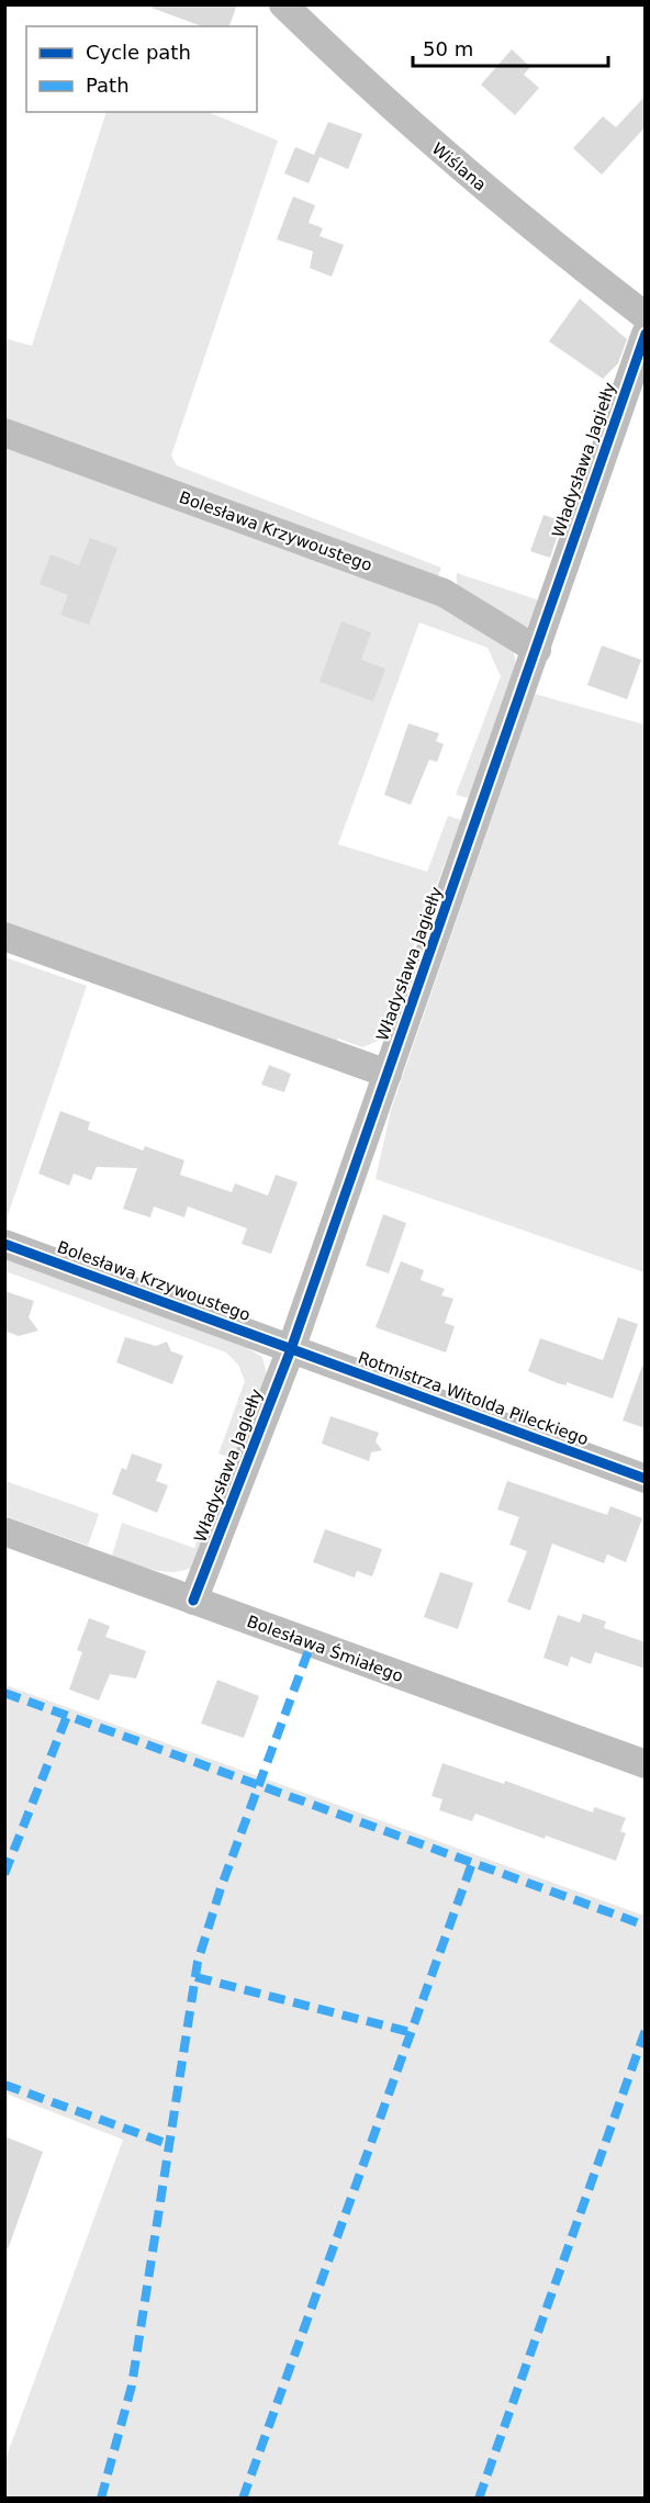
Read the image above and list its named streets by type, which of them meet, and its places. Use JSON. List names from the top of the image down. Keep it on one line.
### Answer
{"streets":{"street":["Wiślana","Władysława Jagiełły","Bolesława Krzywoustego","Rotmistrza Witolda Pileckiego","Bolesława Śmiałego"]},"crossings":[["Władysława Jagiełły","Bolesława Krzywoustego"],["Władysława Jagiełły","Rotmistrza Witolda Pileckiego"],["Władysława Jagiełły","Bolesława Śmiałego"],["Bolesława Krzywoustego","Rotmistrza Witolda Pileckiego"]],"legend":["Cycle path","Path"],"scale_bar":"50 m"}
